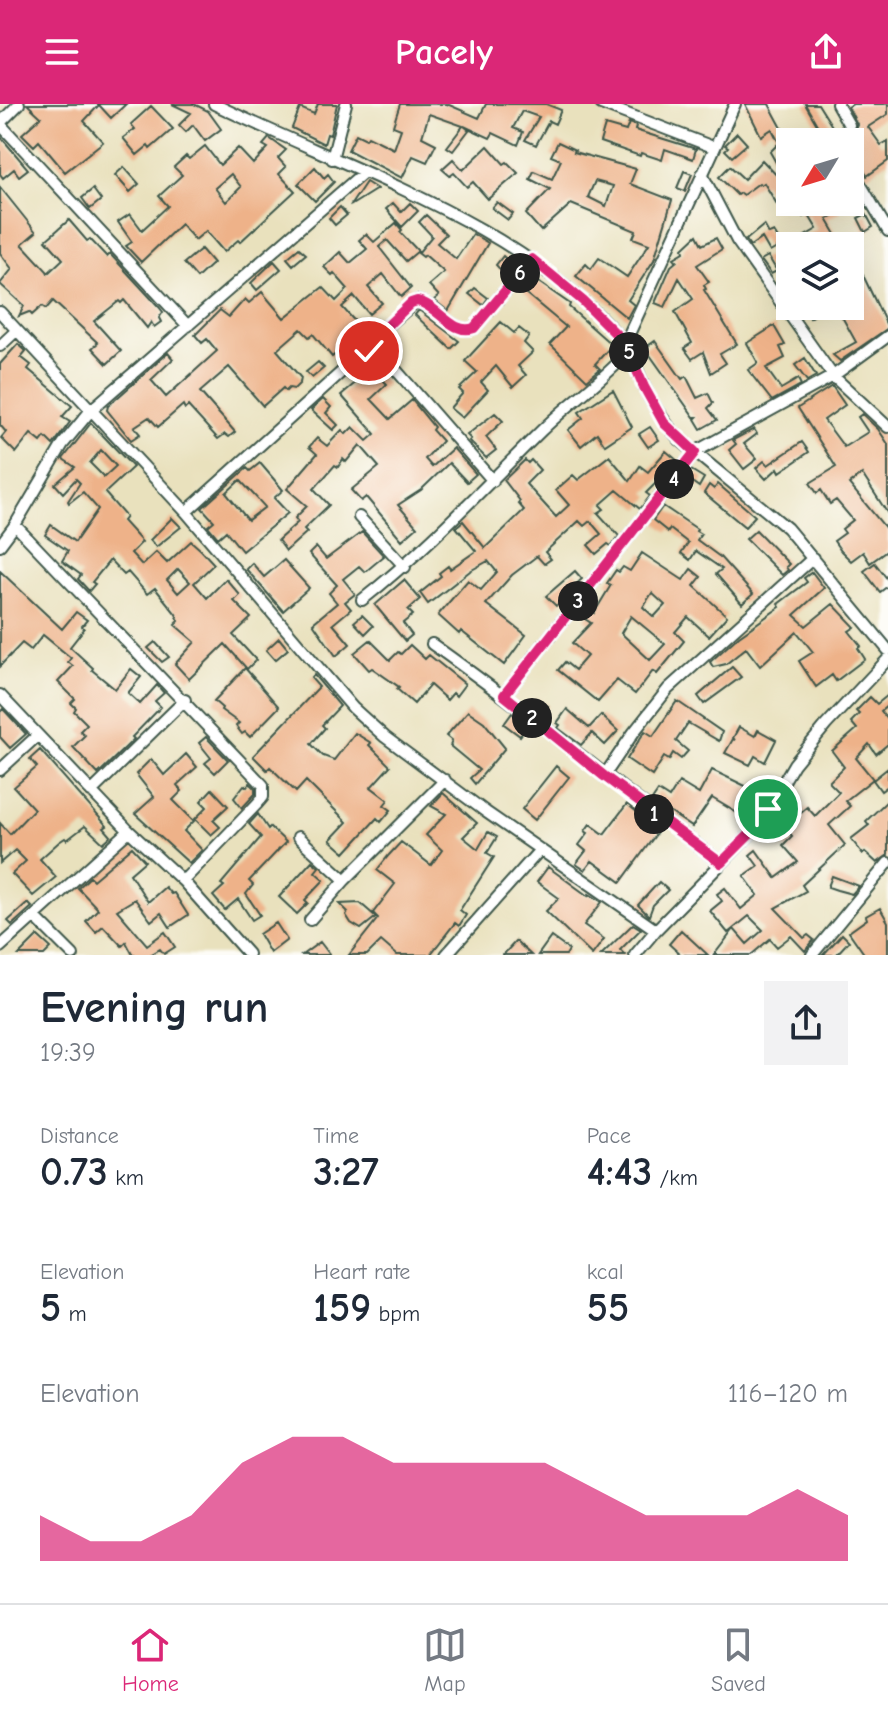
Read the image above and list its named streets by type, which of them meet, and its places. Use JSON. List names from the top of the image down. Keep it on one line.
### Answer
{"north":"bottom left","page":{"header":"Pacely","pins":["6","5","4","3","2","1"],"heading":["Evening run","19:39"],"stats":[["Distance","0.73 km"],["Time","3:27"],["Pace","4:43 /km"],["Elevation","5 m"],["Heart rate","159 bpm"],["kcal","55"]],"chart":["Elevation","116–120 m"],"tabs":["Home","Map","Saved"]}}
